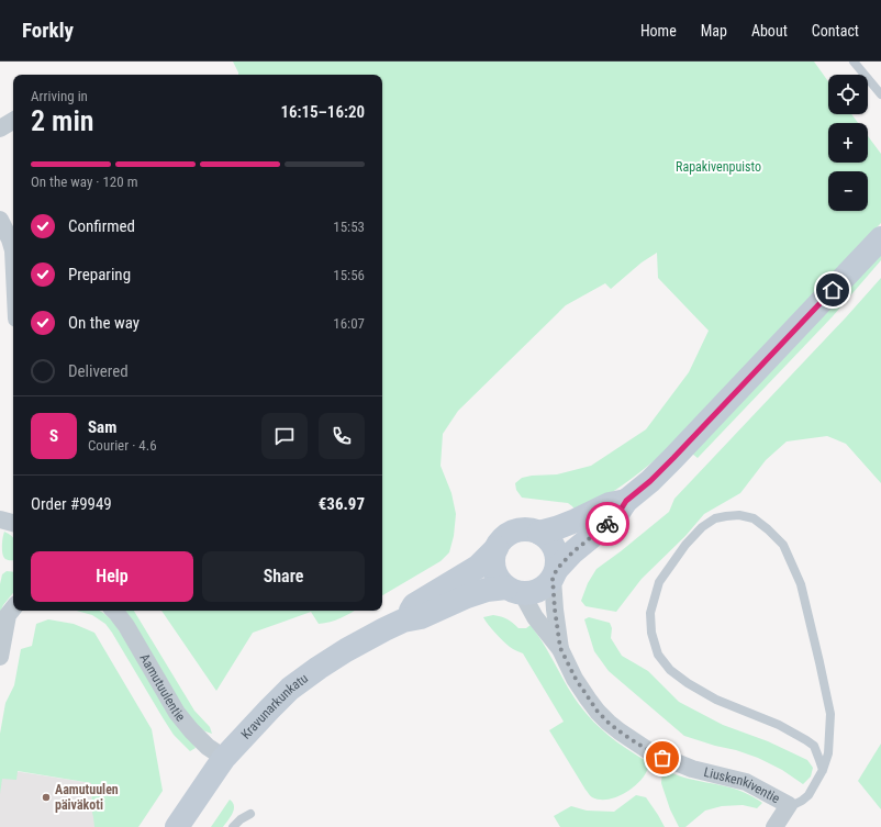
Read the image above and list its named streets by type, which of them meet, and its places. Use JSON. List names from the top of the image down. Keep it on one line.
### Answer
{"streets":{"street":["Aamutuulentie","Kravunarkunkatu","Liuskenkiventie"]},"crossings":[["Aamutuulentie","Kravunarkunkatu"],["Kravunarkunkatu","Liuskenkiventie"]],"parks":["Rapakivenpuisto"],"places":["Aamutuulen päiväkoti"],"page":{"header":"Forkly","nav":["Home","Map","About","Contact"],"map_buttons":["+","−"],"heading":["2 min","Arriving in","16:15–16:20"],"panel":["Sam","Courier · 4.6","Order #9949","€36.97"],"bar":"On the way · 120 m","list":[["Confirmed","15:53"],["Preparing","15:56"],["On the way","16:07"],"Delivered"],"round":"S","buttons":["Help","Share"]}}
